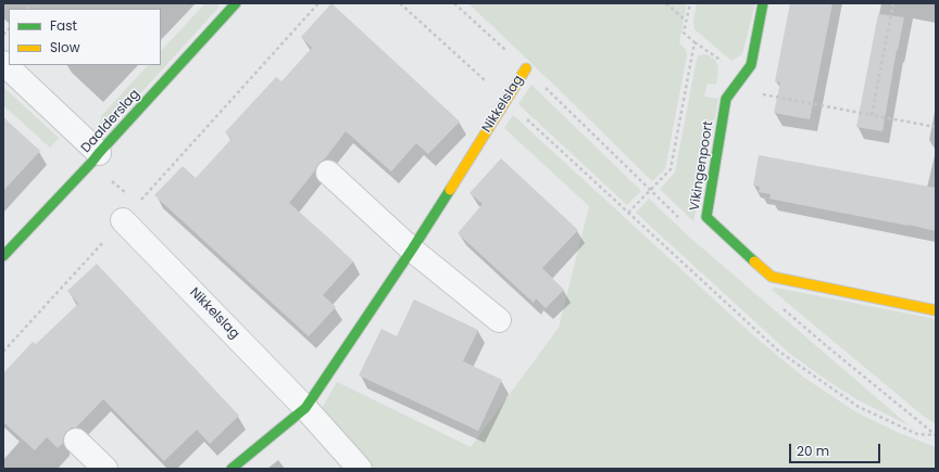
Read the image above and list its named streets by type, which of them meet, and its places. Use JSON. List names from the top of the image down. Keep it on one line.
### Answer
{"streets":{"street":["Nikkelslag","Daalderslag","Vikingenpoort"]},"legend":["Fast","Slow"],"scale_bar":"20 m"}
